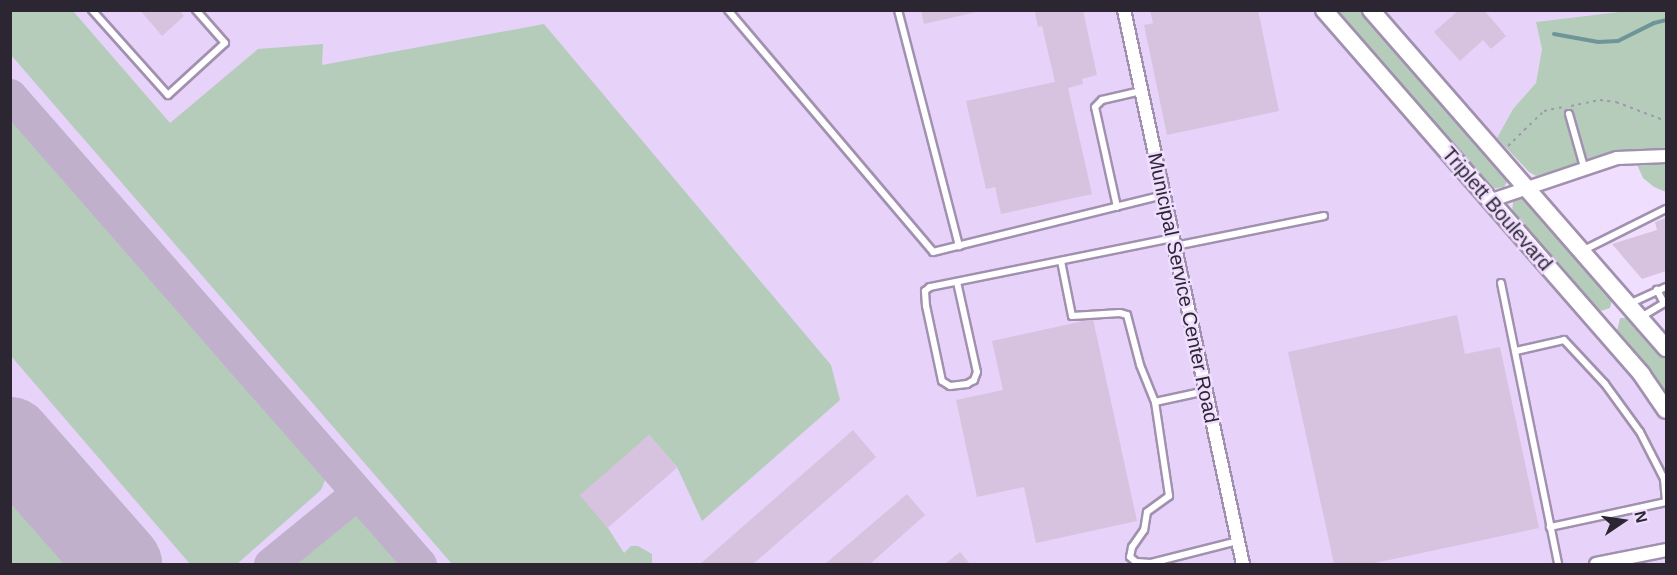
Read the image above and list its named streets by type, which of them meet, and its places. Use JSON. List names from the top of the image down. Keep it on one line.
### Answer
{"streets":{"main road":["Triplett Boulevard"],"street":["Municipal Service Center Road"]},"north":"right"}
